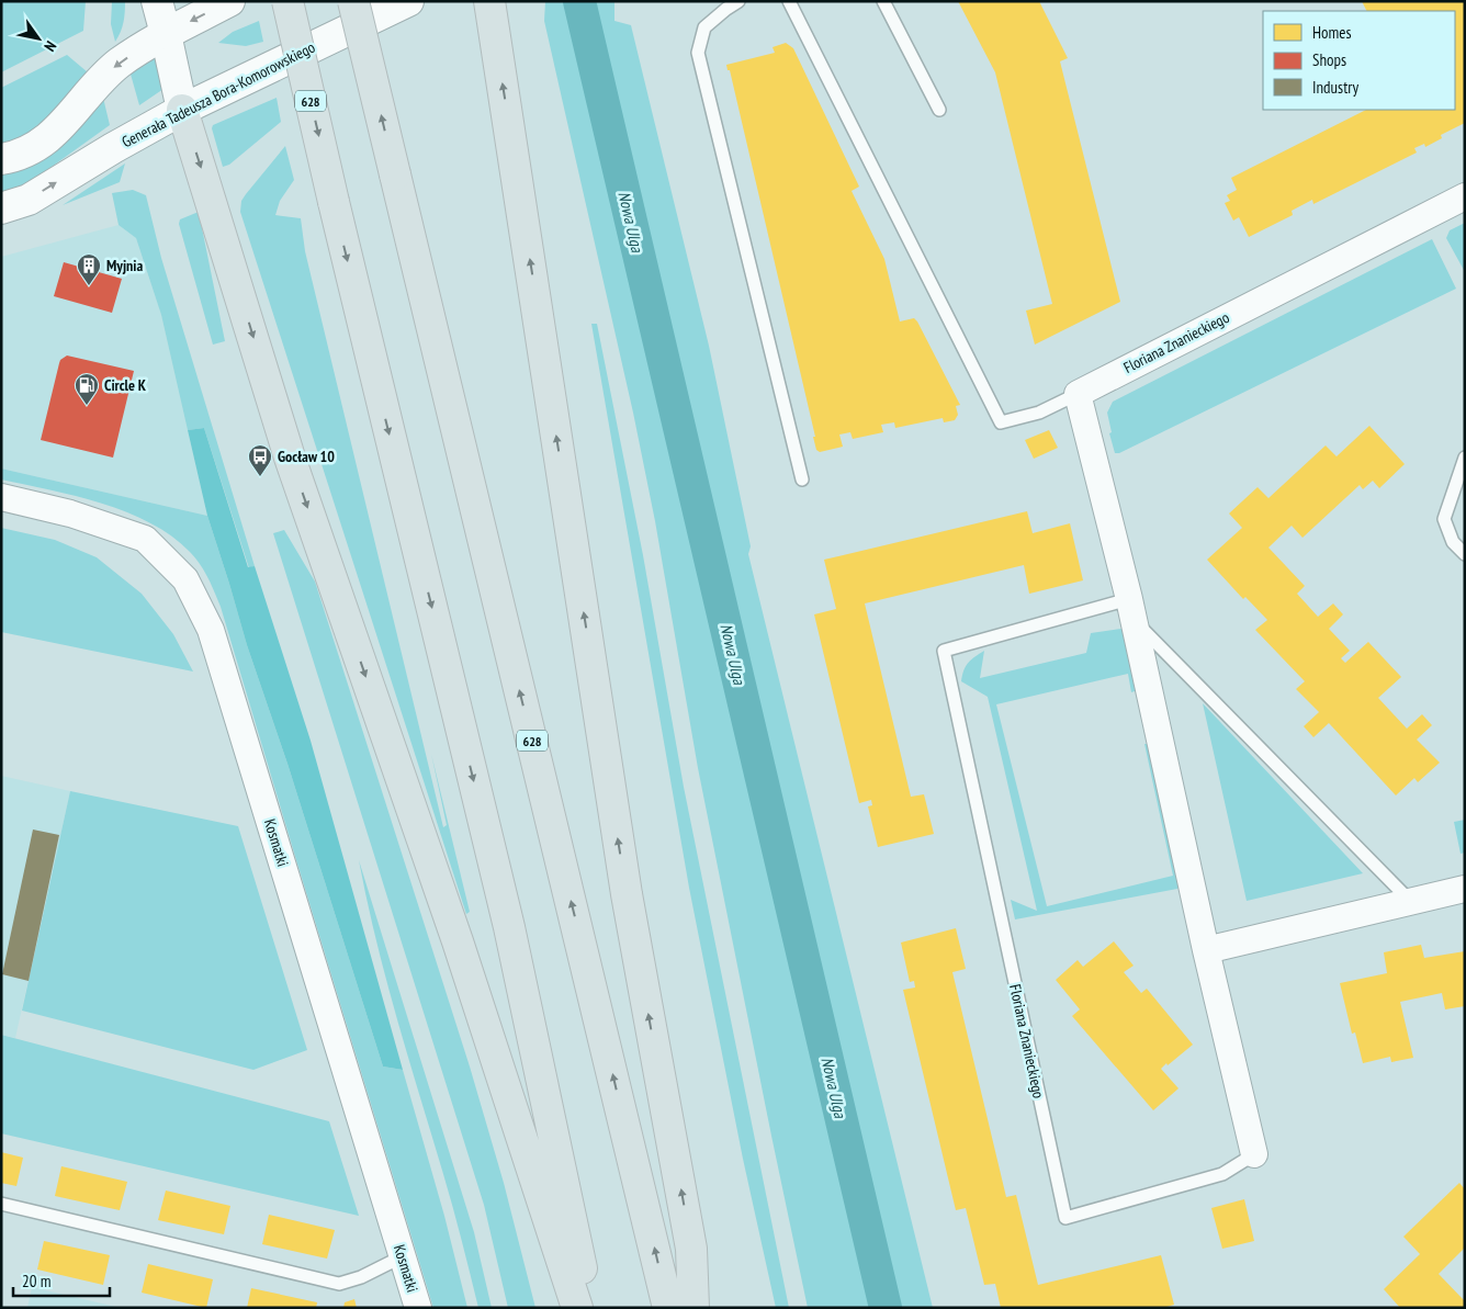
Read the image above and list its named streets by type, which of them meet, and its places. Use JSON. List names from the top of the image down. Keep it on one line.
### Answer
{"streets":{"main road":["628"],"street":["Generała Tadeusza Bora-Komorowskiego","Floriana Znanieckiego","Kosmatki"]},"water":["Nowa Ulga"],"places":{"building":["Myjnia"],"fuel station":["Circle K"],"bus stop":["Gocław 10"]},"legend":["Homes","Shops","Industry"],"scale_bar":"20 m","north":"bottom right"}
